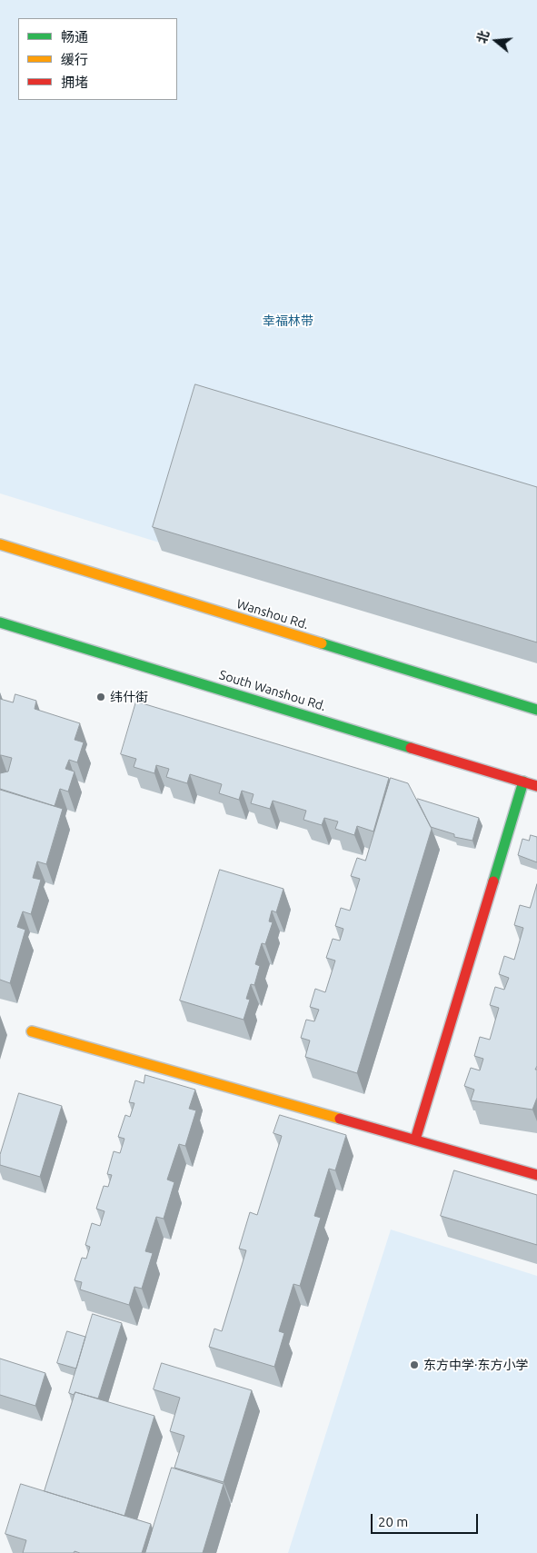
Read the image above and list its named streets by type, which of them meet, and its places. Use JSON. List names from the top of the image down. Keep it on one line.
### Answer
{"streets":{"main road":["Wanshou Rd.","South Wanshou Rd."]},"parks":["幸福林带"],"places":["纬什街","东方中学·东方小学"],"legend":["畅通","缓行","拥堵"],"scale_bar":"20 m","north":"left"}
